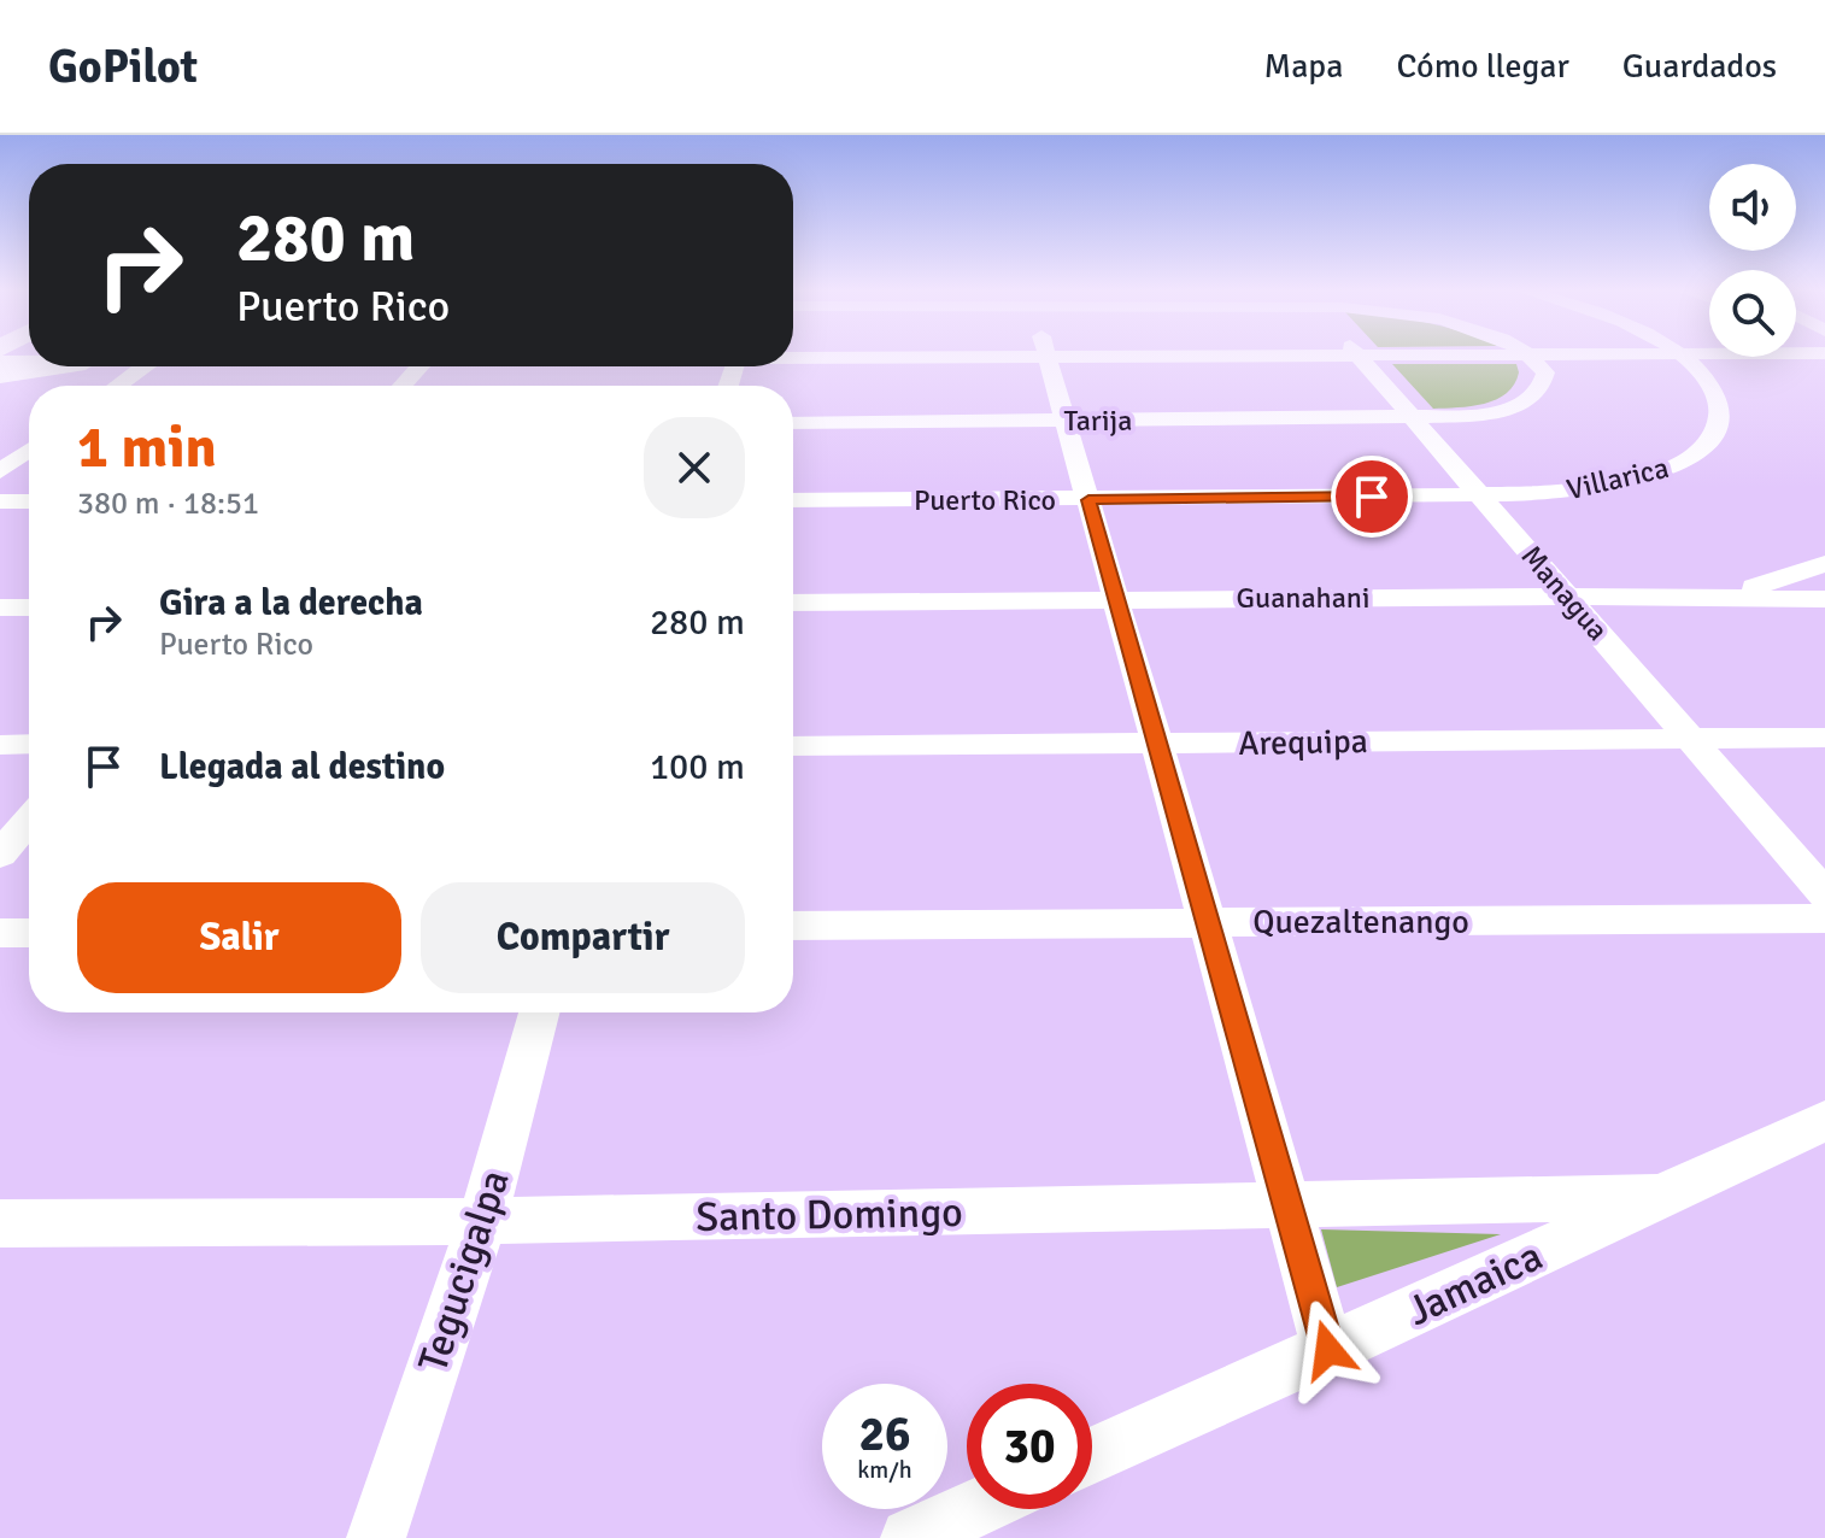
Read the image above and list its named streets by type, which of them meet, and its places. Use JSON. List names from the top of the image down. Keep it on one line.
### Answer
{"streets":{"street":["Tarija","Villarica","Puerto Rico","Managua","Guanahani","Arequipa","Quezaltenango","Santo Domingo","Tegucigalpa","Jamaica"]},"crossings":[["Tarija","Managua"],["Villarica","Puerto Rico"],["Villarica","Managua"],["Puerto Rico","Managua"],["Managua","Guanahani"],["Managua","Arequipa"],["Santo Domingo","Tegucigalpa"],["Santo Domingo","Jamaica"]],"page":{"header":"GoPilot","nav":["Mapa","Cómo llegar","Guardados"],"turn":["280 m","Puerto Rico"],"heading":["1 min","380 m · 18:51"],"list":[{"name":"Gira a la derecha","note":"Puerto Rico","value":"280 m"},{"name":"Llegada al destino","value":"100 m"}],"buttons":["Salir","Compartir"],"speed":"26 km/h","limit":"30"}}
